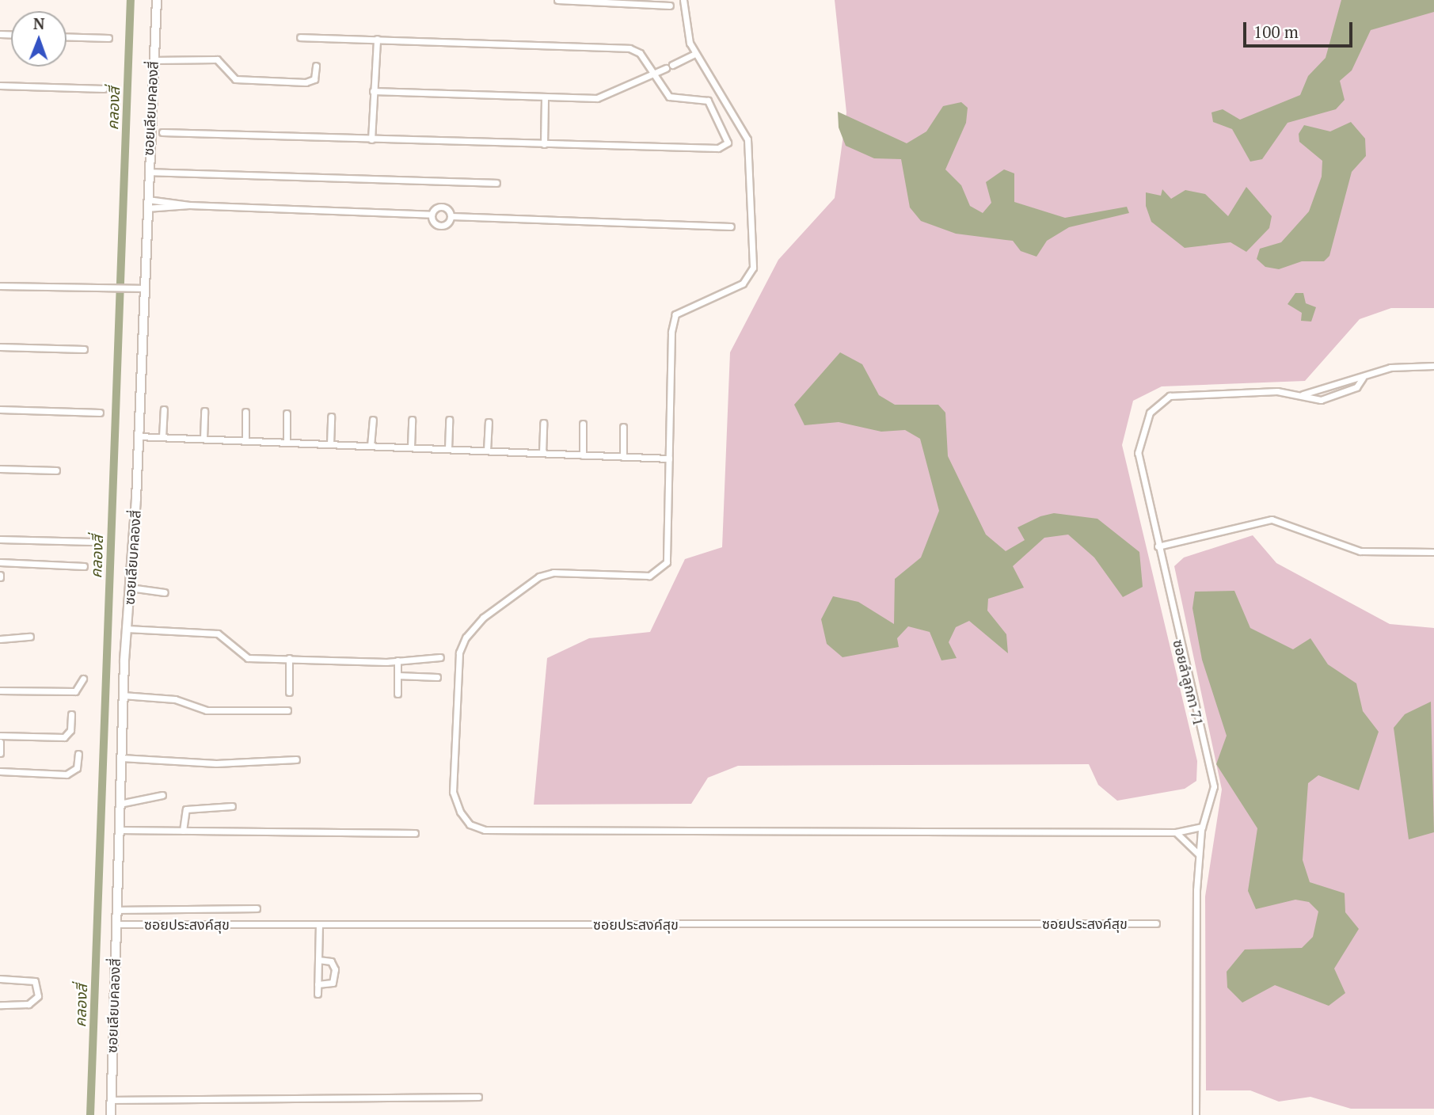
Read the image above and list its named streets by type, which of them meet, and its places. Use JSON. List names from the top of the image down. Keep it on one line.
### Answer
{"streets":{"street":["ซอยเลียบคลองสี่","ซอยลำลูกกา 71","ซอยประสงค์สุข"]},"crossings":[["ซอยเลียบคลองสี่","ซอยประสงค์สุข"]],"water":["คลองสี่"],"scale_bar":"100 m","north":"top"}
